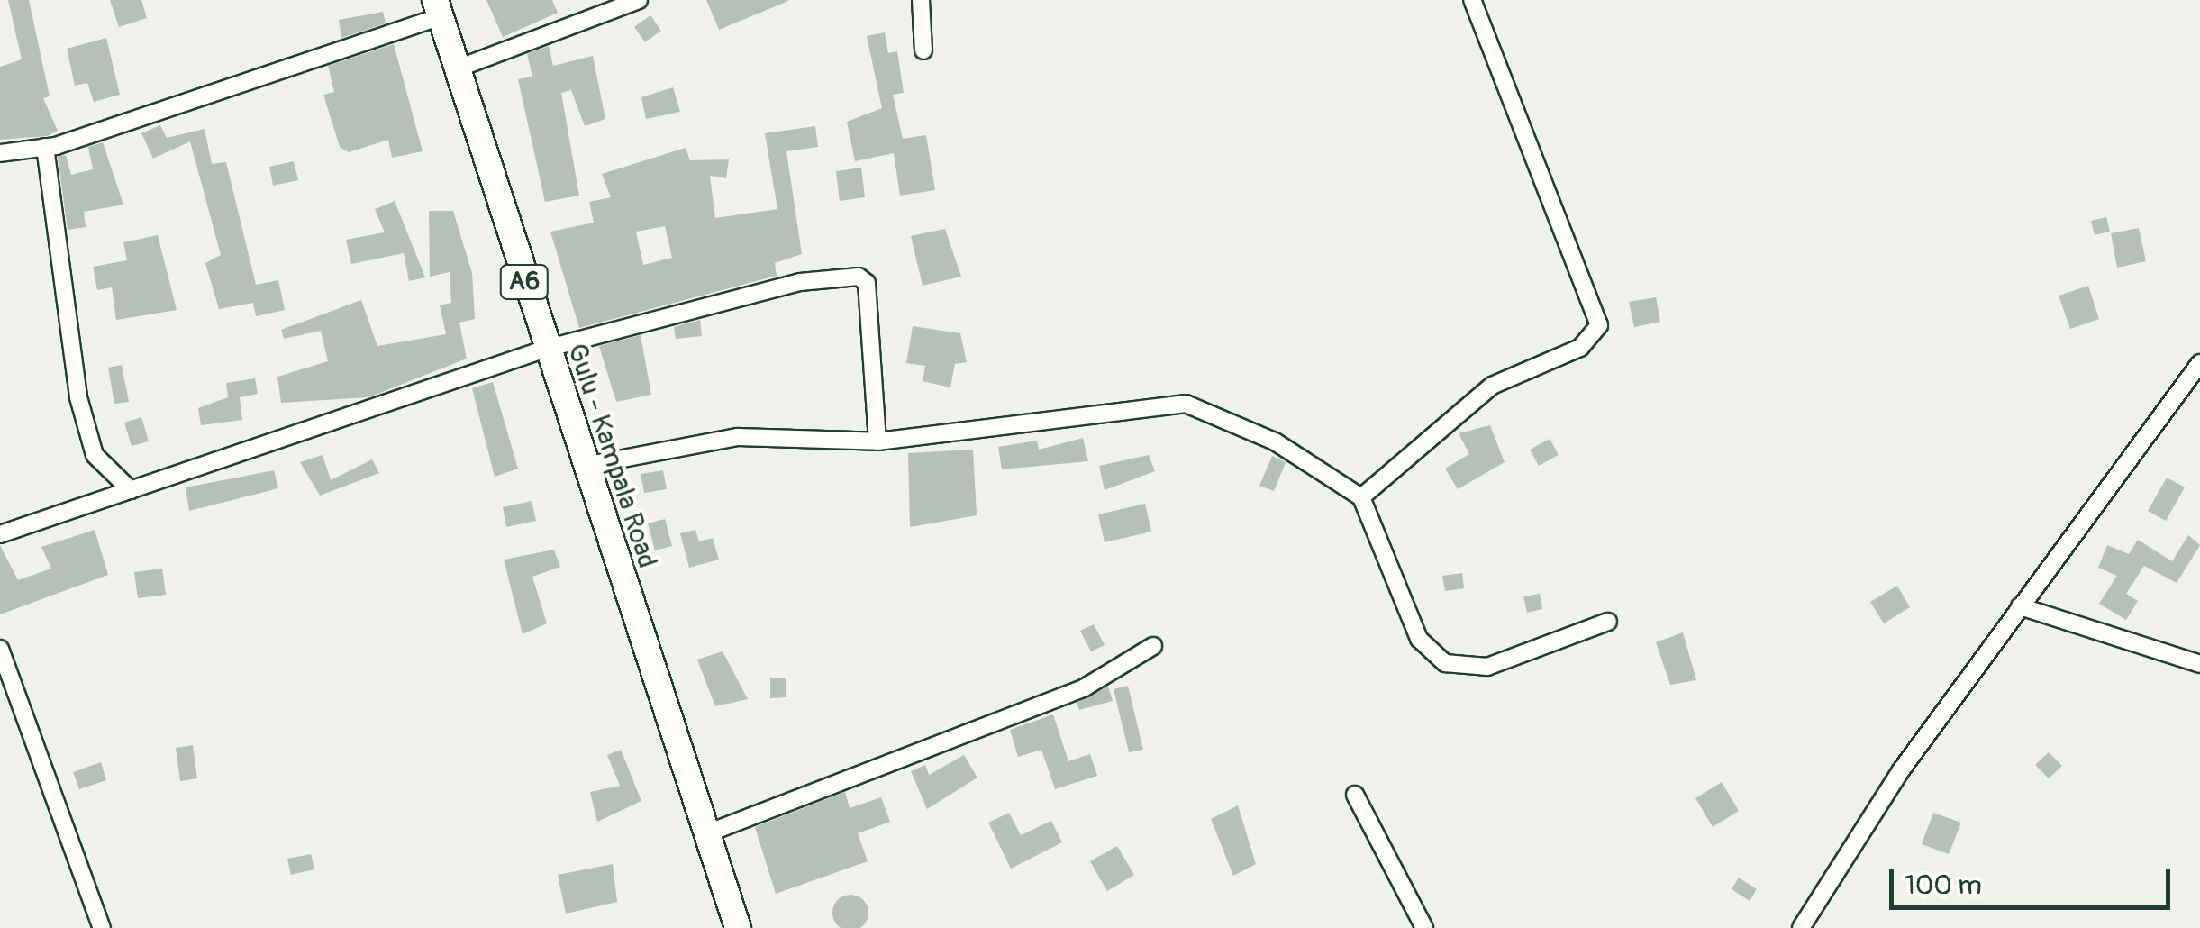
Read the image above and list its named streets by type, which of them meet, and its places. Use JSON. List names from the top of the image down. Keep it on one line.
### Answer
{"streets":{"main road":["A6","Gulu - Kampala Road"]},"scale_bar":"100 m"}
